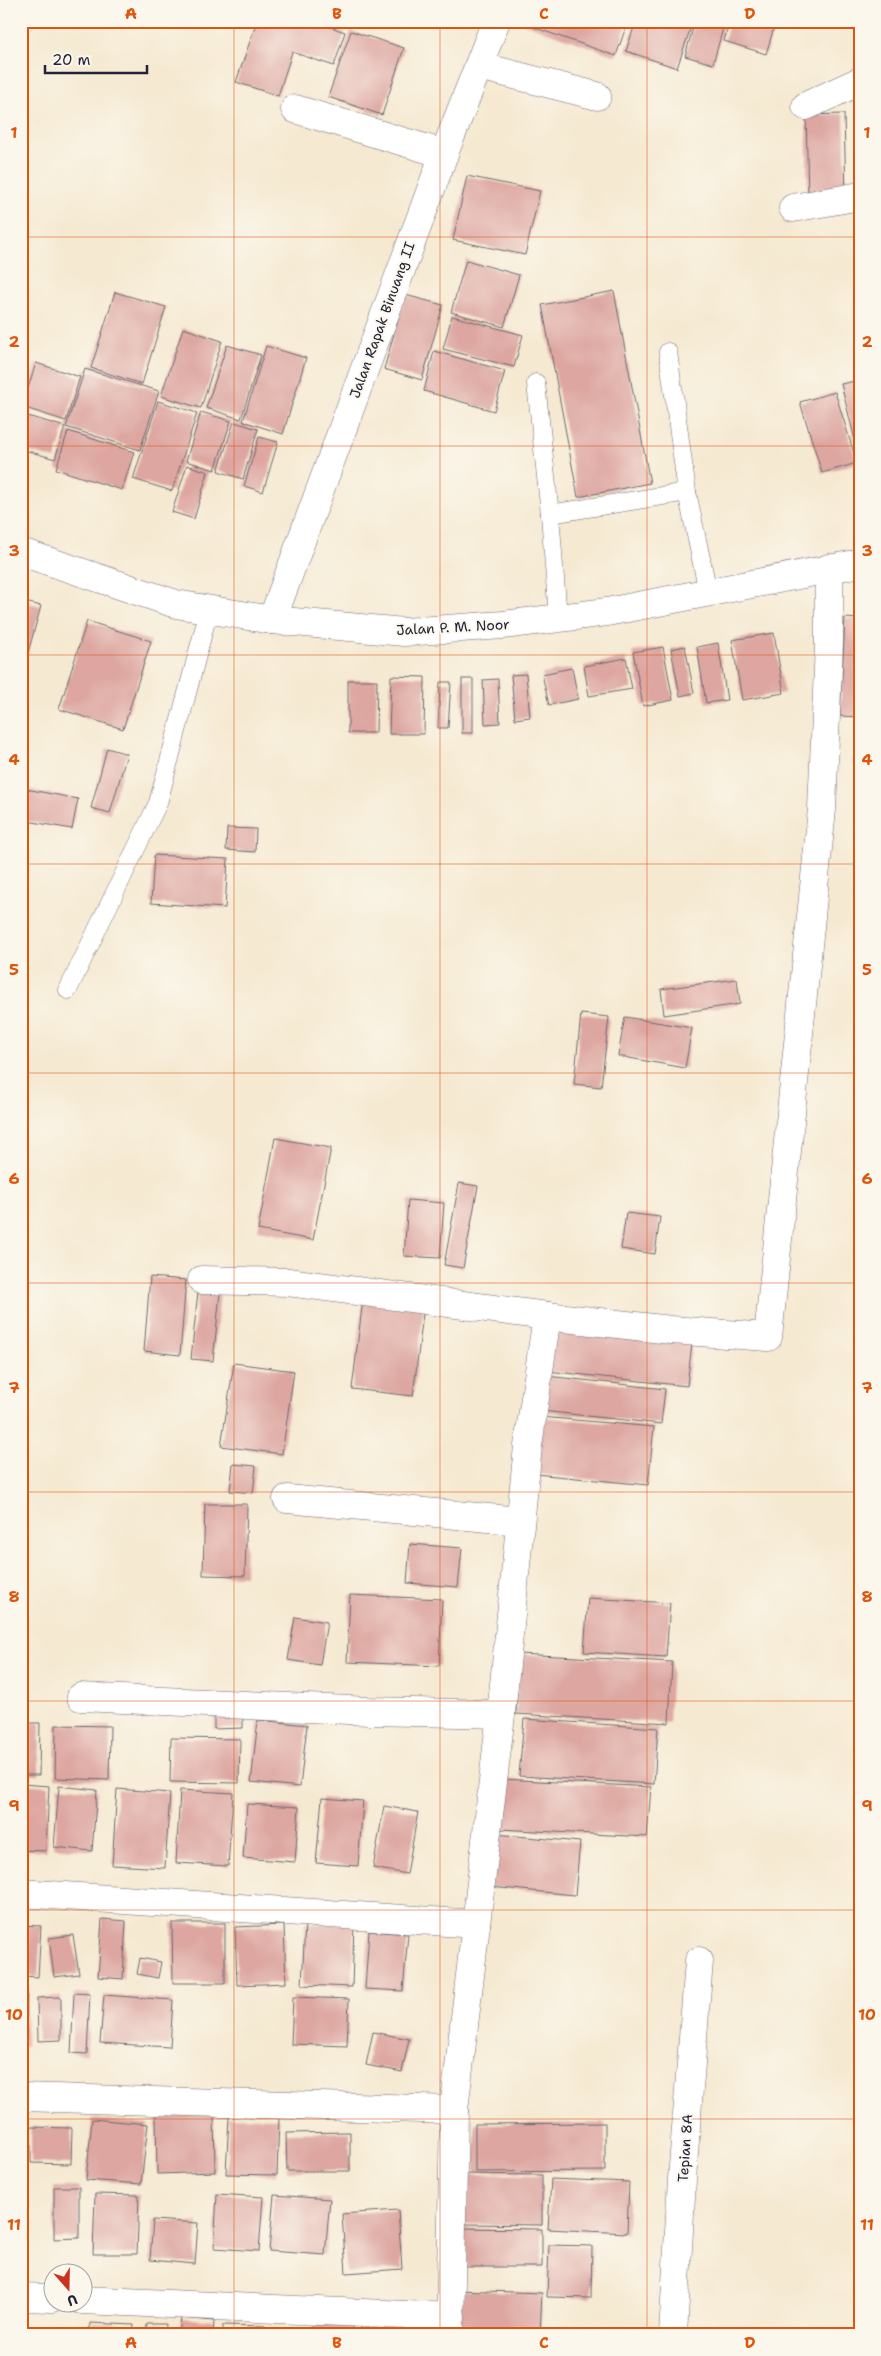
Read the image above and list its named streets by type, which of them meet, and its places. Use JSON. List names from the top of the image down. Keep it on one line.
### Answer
{"streets":{"main road":["Jalan Rapak Binuang II","Jalan P. M. Noor","Tepian 8A"]},"crossings":[["Jalan Rapak Binuang II","Jalan P. M. Noor"]],"scale_bar":"20 m","north":"bottom","grid":{"columns":["A","B","C","D"],"rows":["1","2","3","4","5","6","7","8","9","10","11"]}}
